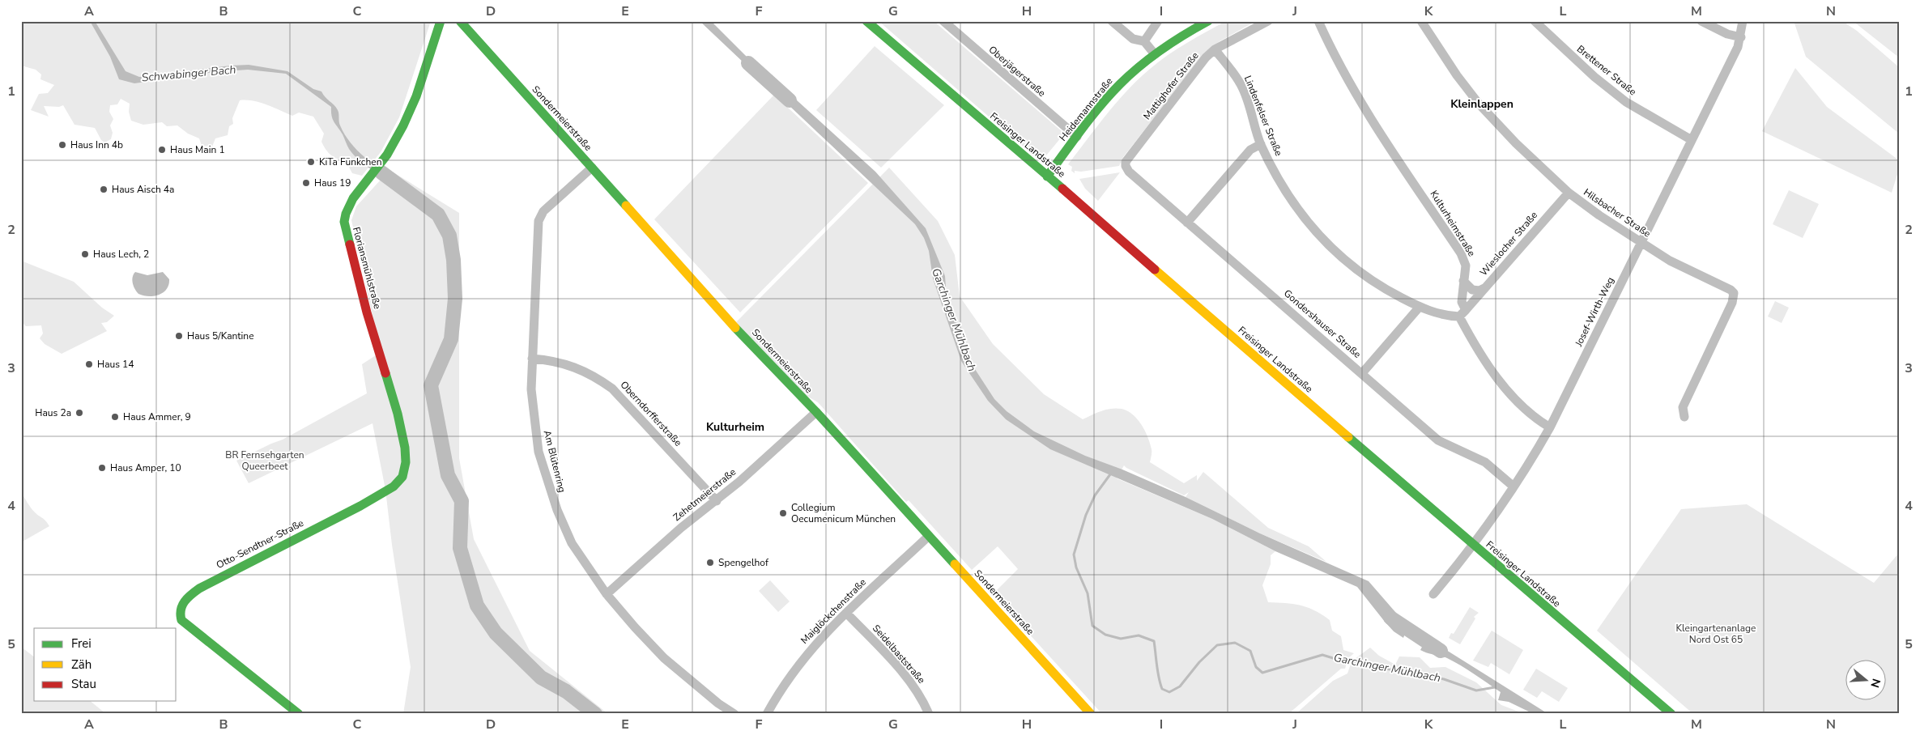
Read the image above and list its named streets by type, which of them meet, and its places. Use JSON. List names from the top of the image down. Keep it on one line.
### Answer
{"streets":{"street":["Brettener Straße","Oberjägerstraße","Mattighofer Straße","Heidemannstraße","Lindenfelser Straße","Sondermeierstraße","Freisinger Landstraße","Hilsbacher Straße","Kulturheimstraße","Wieslocher Straße","Floriansmühlstraße","Josef-Wirth-Weg","Gondershauser Straße","Oberndorfferstraße","Am Blütenring","Zehetmeierstraße","Otto-Sendtner-Straße","Maiglöckchenstraße","Seidelbaststraße"]},"crossings":[["Brettener Straße","Josef-Wirth-Weg"],["Oberjägerstraße","Heidemannstraße"],["Mattighofer Straße","Lindenfelser Straße"],["Mattighofer Straße","Gondershauser Straße"],["Heidemannstraße","Freisinger Landstraße"],["Lindenfelser Straße","Kulturheimstraße"],["Lindenfelser Straße","Wieslocher Straße"],["Sondermeierstraße","Am Blütenring"],["Sondermeierstraße","Zehetmeierstraße"],["Sondermeierstraße","Maiglöckchenstraße"],["Freisinger Landstraße","Josef-Wirth-Weg"],["Hilsbacher Straße","Wieslocher Straße"],["Hilsbacher Straße","Josef-Wirth-Weg"],["Kulturheimstraße","Wieslocher Straße"],["Kulturheimstraße","Josef-Wirth-Weg"],["Floriansmühlstraße","Otto-Sendtner-Straße"],["Josef-Wirth-Weg","Gondershauser Straße"],["Oberndorfferstraße","Am Blütenring"],["Oberndorfferstraße","Zehetmeierstraße"],["Am Blütenring","Zehetmeierstraße"],["Maiglöckchenstraße","Seidelbaststraße"]],"districts":["Kleinlappen","Kulturheim"],"water":["Schwabinger Bach","Garchinger Mühlbach"],"parks":["BR Fernsehgarten Queerbeet","Kleingartenanlage Nord Ost 65"],"places":["Haus Inn 4b","Haus Main 1","KiTa Fünkchen","Haus 19","Haus Aisch 4a","Haus Lech, 2","Haus 5/Kantine","Haus 14","Haus 2a","Haus Ammer, 9","Haus Amper, 10","Collegium Oecumenicum München","Spengelhof"],"legend":["Frei","Zäh","Stau"],"north":"right","grid":{"columns":["A","B","C","D","E","F","G","H","I","J","K","L","M","N"],"rows":["1","2","3","4","5"]}}
